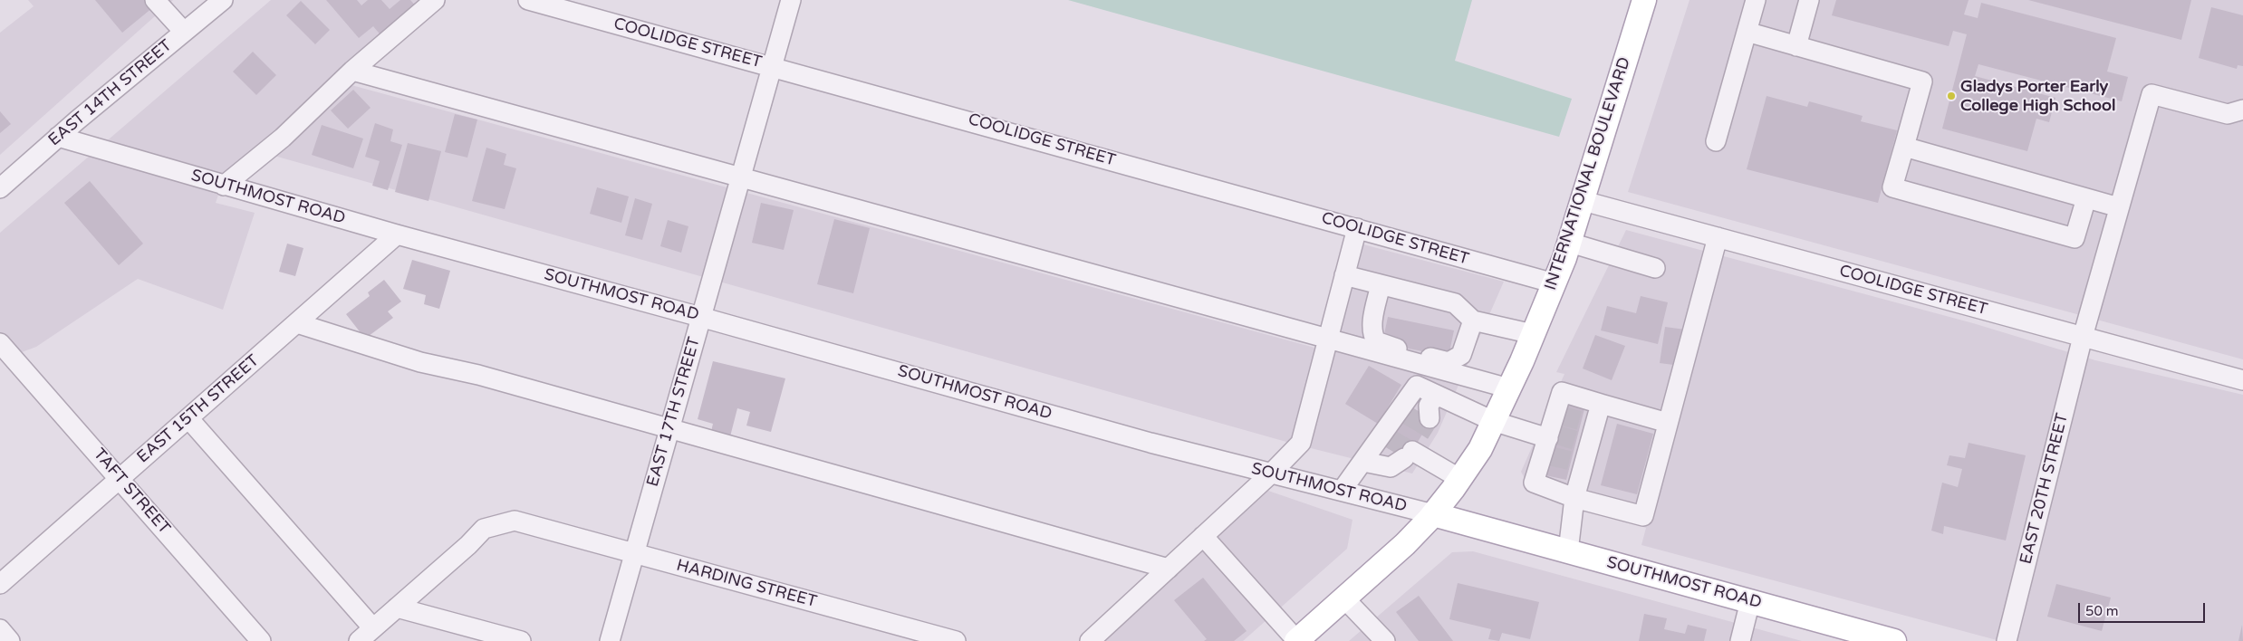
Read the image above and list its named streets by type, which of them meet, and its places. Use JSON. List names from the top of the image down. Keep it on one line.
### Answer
{"streets":{"main road":["INTERNATIONAL BOULEVARD","SOUTHMOST ROAD"],"street":["COOLIDGE STREET","EAST 14TH STREET","EAST 15TH STREET","EAST 17TH STREET","EAST 20TH STREET","TAFT STREET","HARDING STREET"]},"crossings":[["COOLIDGE STREET","INTERNATIONAL BOULEVARD"],["COOLIDGE STREET","EAST 17TH STREET"],["COOLIDGE STREET","EAST 20TH STREET"],["EAST 14TH STREET","SOUTHMOST ROAD"],["INTERNATIONAL BOULEVARD","SOUTHMOST ROAD"],["SOUTHMOST ROAD","EAST 15TH STREET"],["SOUTHMOST ROAD","EAST 17TH STREET"],["EAST 15TH STREET","TAFT STREET"],["EAST 17TH STREET","HARDING STREET"]],"places":["Gladys Porter Early College High School"],"scale_bar":"50 m"}
